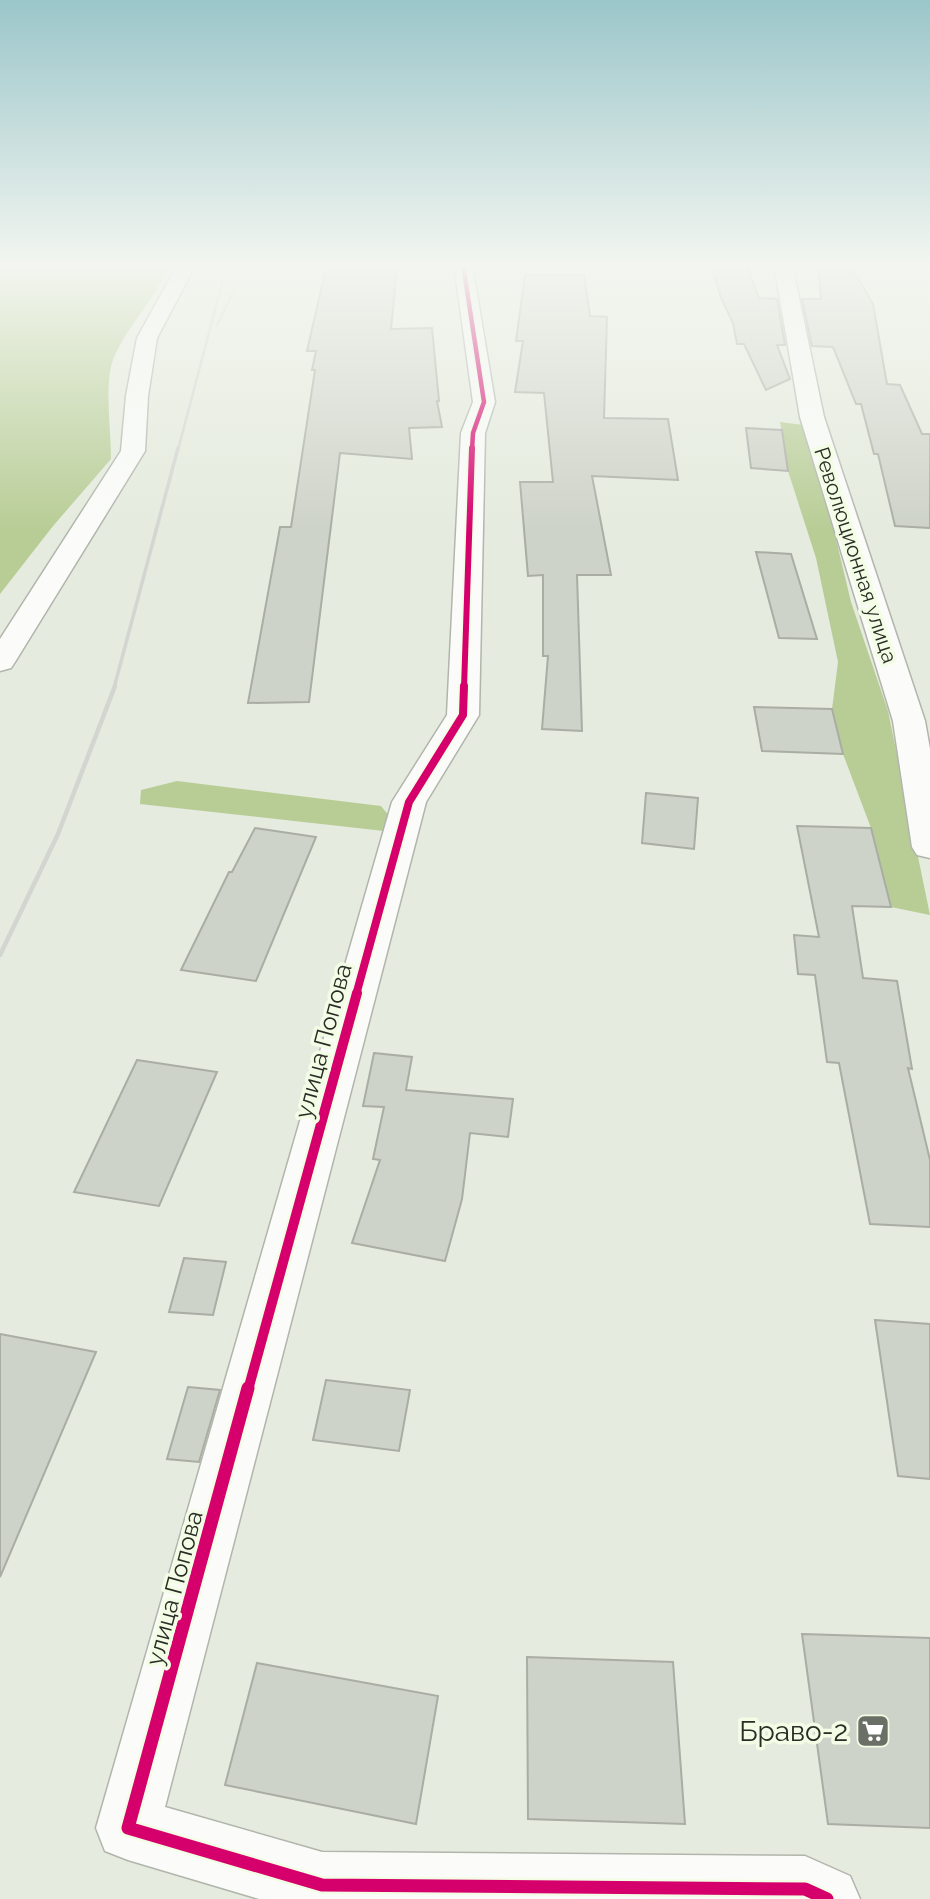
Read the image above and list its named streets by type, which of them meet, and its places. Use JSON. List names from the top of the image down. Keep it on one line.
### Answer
{"streets":{"street":["Революционная улица","улица Попова"]},"places":{"supermarket":["Браво-2"]}}
